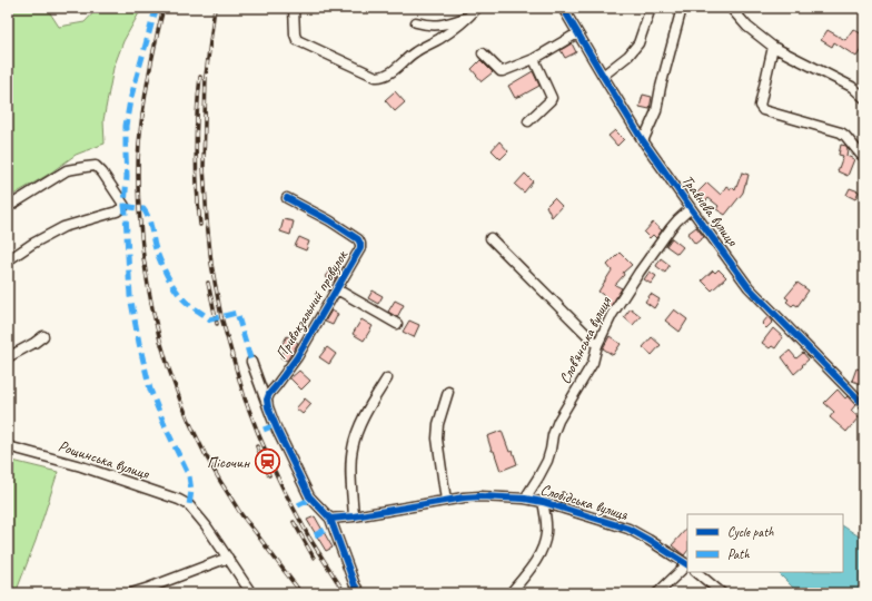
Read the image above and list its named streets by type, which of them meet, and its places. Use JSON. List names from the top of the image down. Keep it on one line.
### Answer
{"streets":{"street":["Травнева вулиця","Привокзальний провулок","Слов’янська вулиця","Рощинська вулиця","Слобідська вулиця"]},"crossings":[["Травнева вулиця","Слов’янська вулиця"],["Слов’янська вулиця","Слобідська вулиця"]],"places":{"station":["Пісочин"]},"legend":["Cycle path","Path"]}
